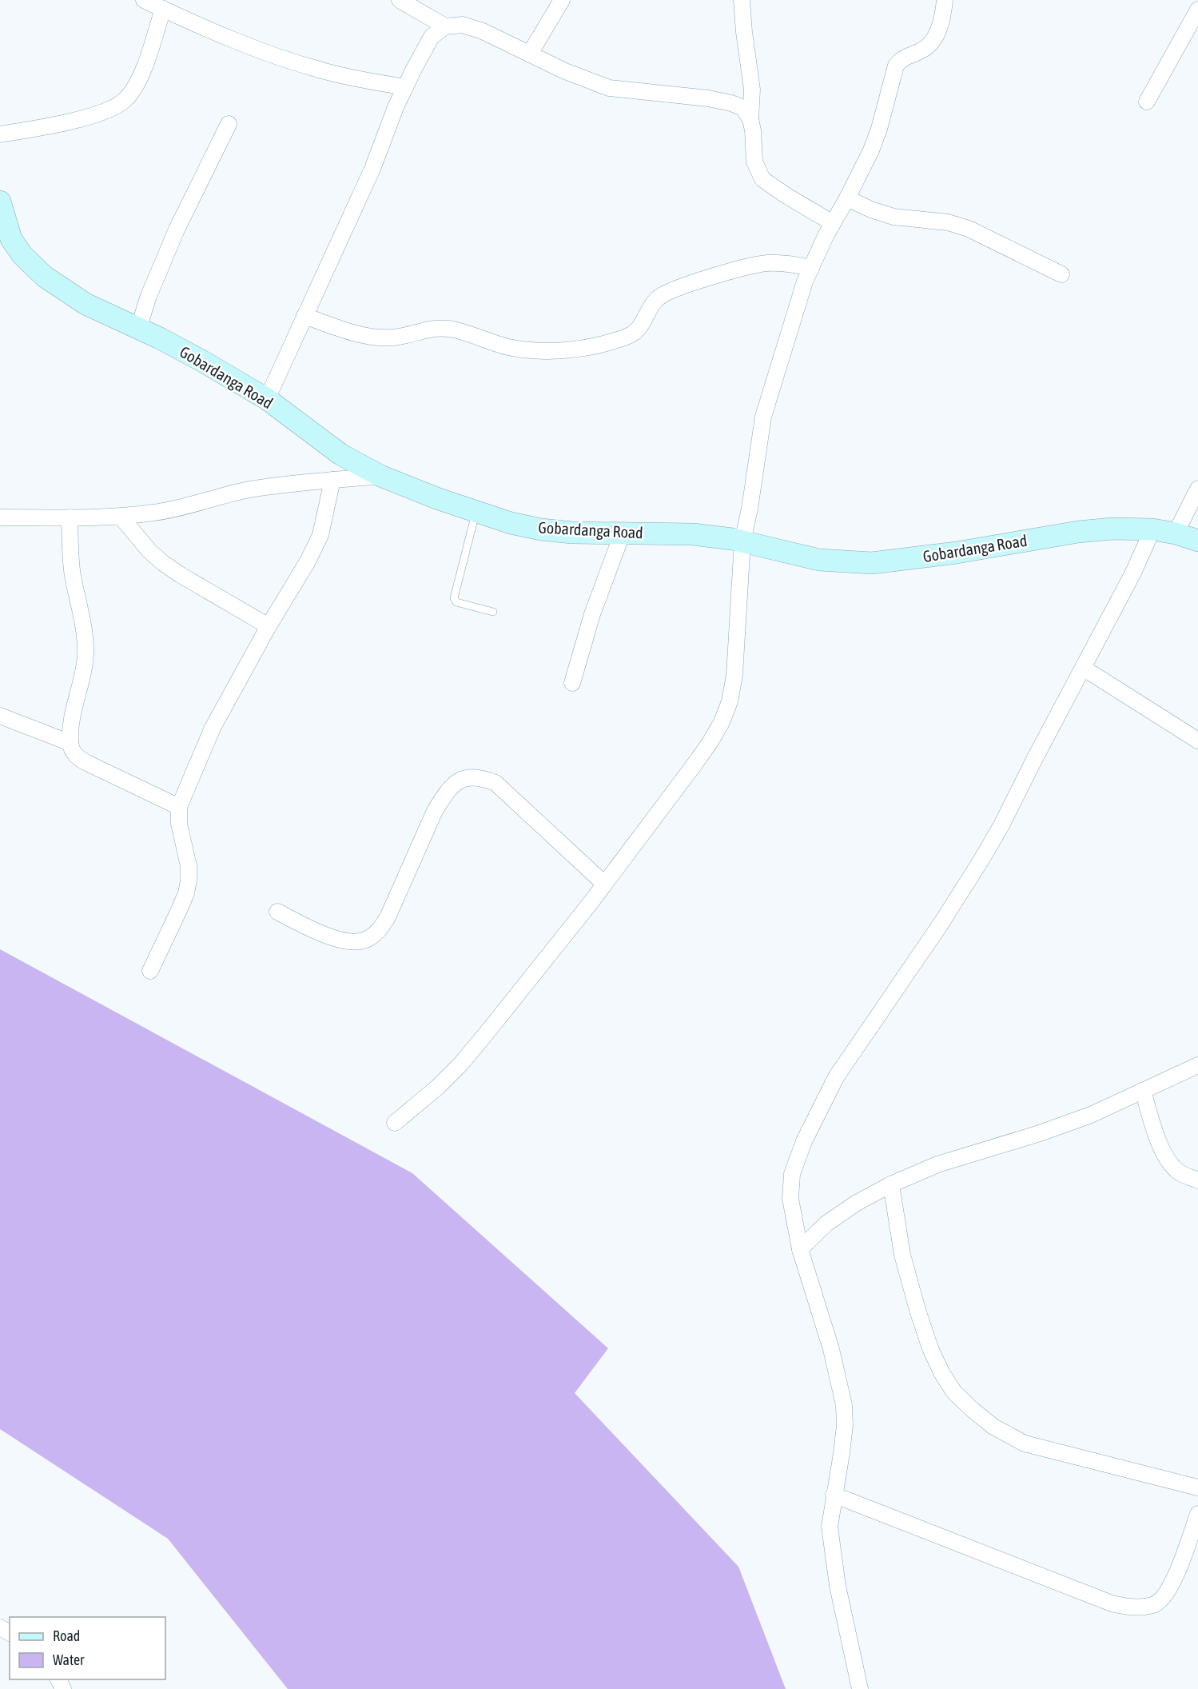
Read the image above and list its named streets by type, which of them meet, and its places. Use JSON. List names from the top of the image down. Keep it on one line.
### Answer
{"streets":{"main road":["Gobardanga Road"]},"legend":["Road","Water"]}
